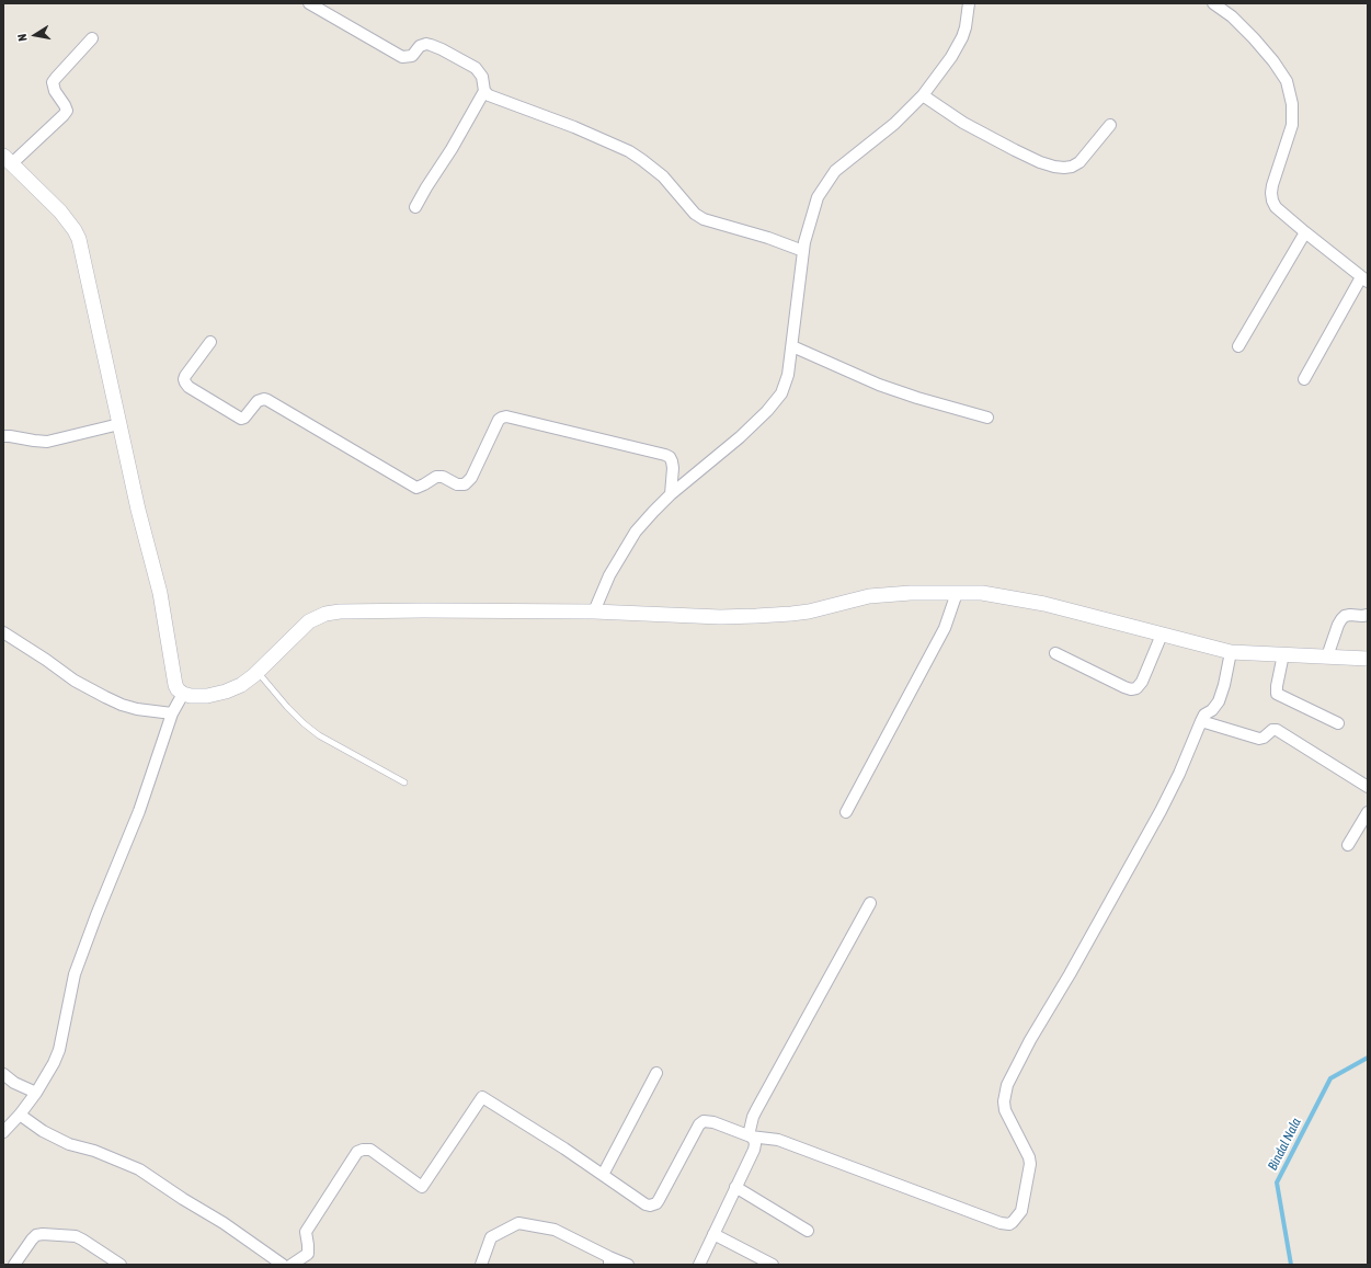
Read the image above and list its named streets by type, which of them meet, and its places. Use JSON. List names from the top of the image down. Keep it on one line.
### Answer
{"water":["Bindal Nala"],"north":"left"}
